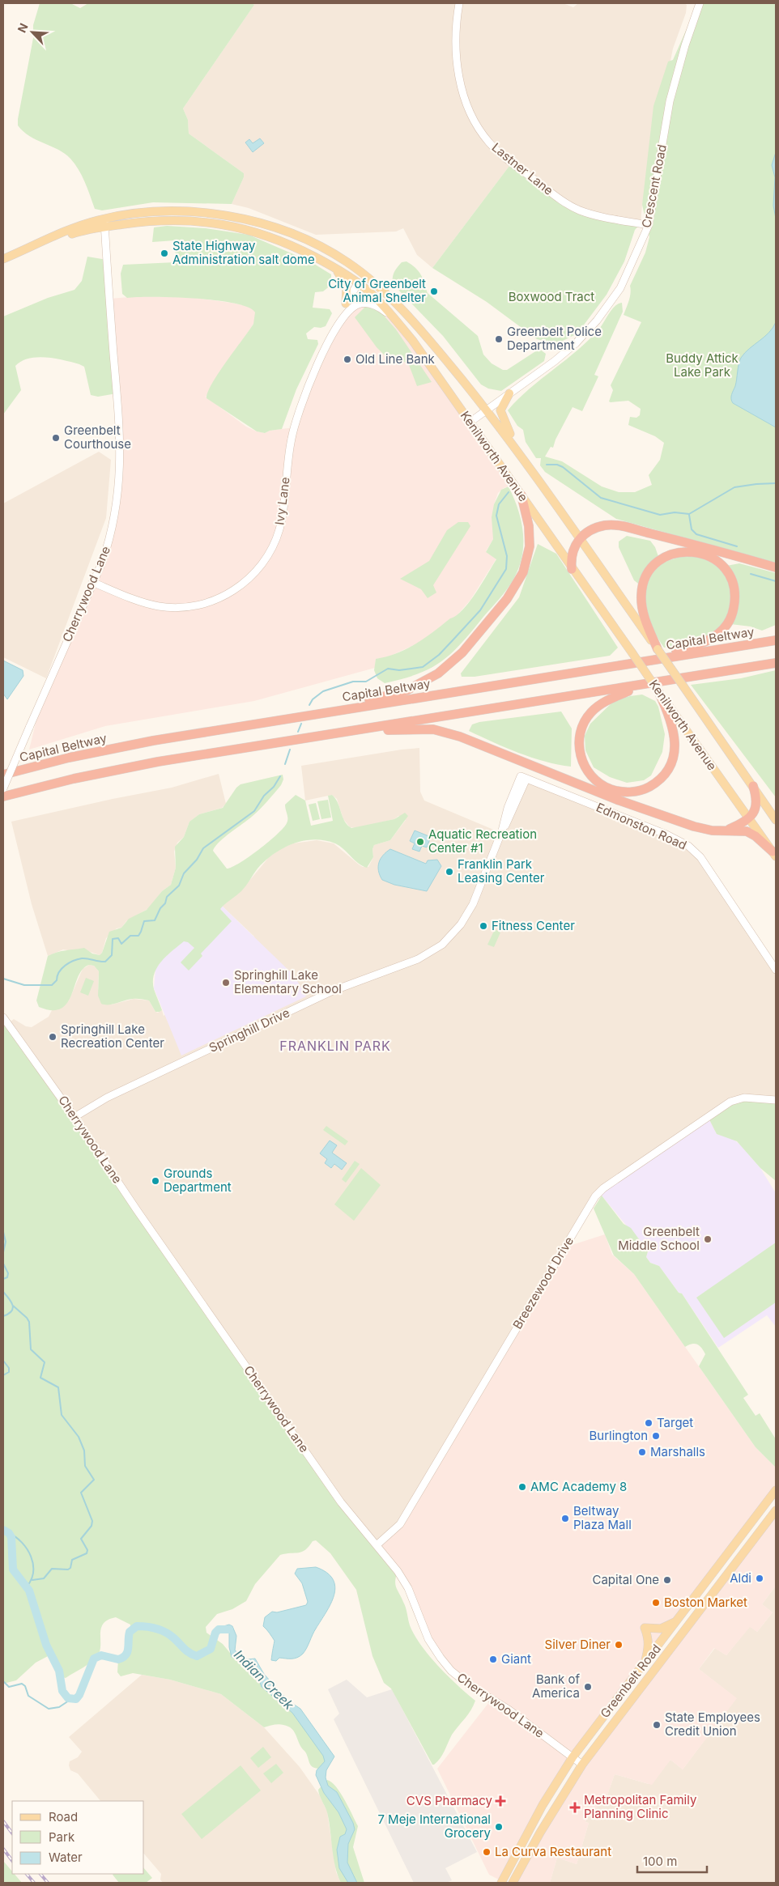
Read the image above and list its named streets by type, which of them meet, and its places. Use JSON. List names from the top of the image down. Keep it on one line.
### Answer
{"streets":{"highway":["Capital Beltway"],"main road":["Kenilworth Avenue","Greenbelt Road"],"street":["Lastner Lane","Crescent Road","Ivy Lane","Cherrywood Lane","Edmonston Road","Springhill Drive","Breezewood Drive"]},"crossings":[["Lastner Lane","Crescent Road"],["Crescent Road","Kenilworth Avenue"],["Kenilworth Avenue","Ivy Lane"],["Kenilworth Avenue","Cherrywood Lane"],["Ivy Lane","Cherrywood Lane"],["Cherrywood Lane","Springhill Drive"],["Cherrywood Lane","Breezewood Drive"],["Cherrywood Lane","Greenbelt Road"],["Edmonston Road","Springhill Drive"]],"districts":["FRANKLIN PARK"],"water":["Indian Creek"],"parks":["Boxwood Tract","Buddy Attick Lake Park"],"places":{"other":["State Highway Administration salt dome","City of Greenbelt Animal Shelter","Greenbelt Police Department","Old Line Bank","Greenbelt Courthouse","Aquatic Recreation Center #1","Franklin Park Leasing Center","Fitness Center","Springhill Lake Elementary School","Springhill Lake Recreation Center","Grounds Department","Greenbelt Middle School","Target","Burlington","Marshalls","AMC Academy 8","Beltway Plaza Mall","Aldi","Capital One","Boston Market","Silver Diner","Giant","Bank of America","State Employees Credit Union","7 Meje International Grocery","La Curva Restaurant"],"health":["CVS Pharmacy","Metropolitan Family Planning Clinic"]},"legend":["Road","Park","Water"],"scale_bar":"100 m","north":"top left"}
